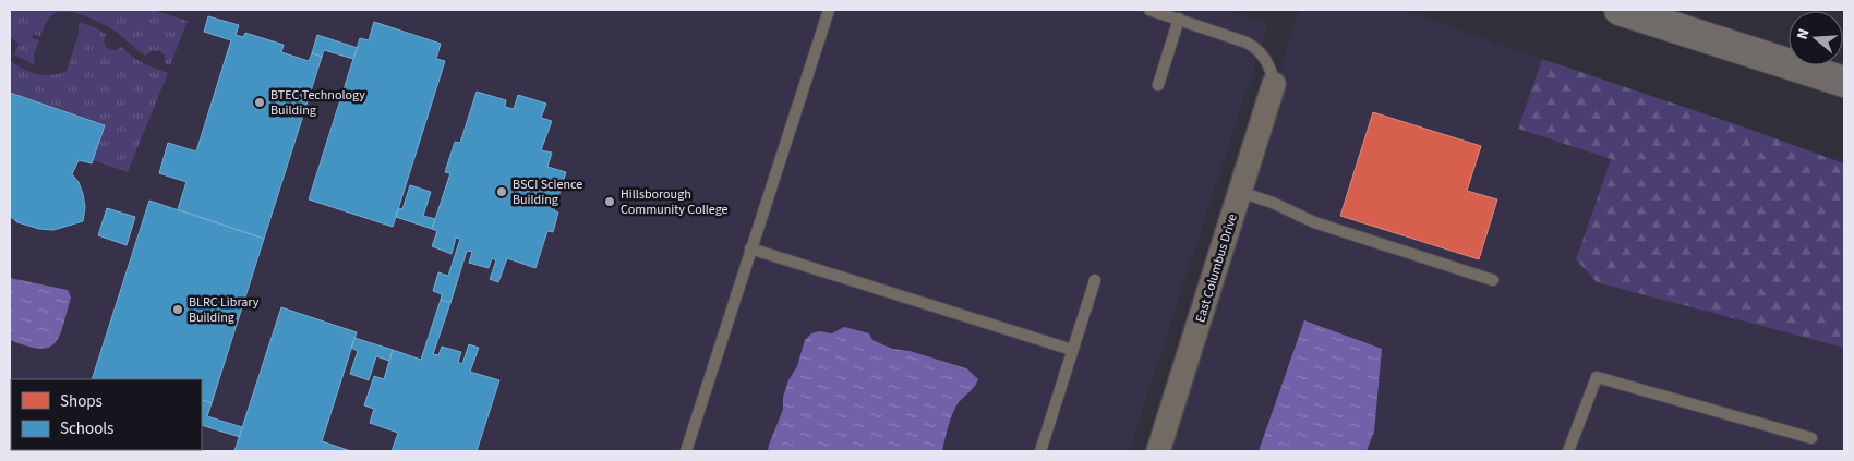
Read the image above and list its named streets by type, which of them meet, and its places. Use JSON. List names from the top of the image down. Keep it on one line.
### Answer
{"streets":{"street":["East Columbus Drive"]},"places":["BTEC Technology Building","BSCI Science Building","Hillsborough Community College","BLRC Library Building"],"legend":["Shops","Schools"],"north":"left"}
